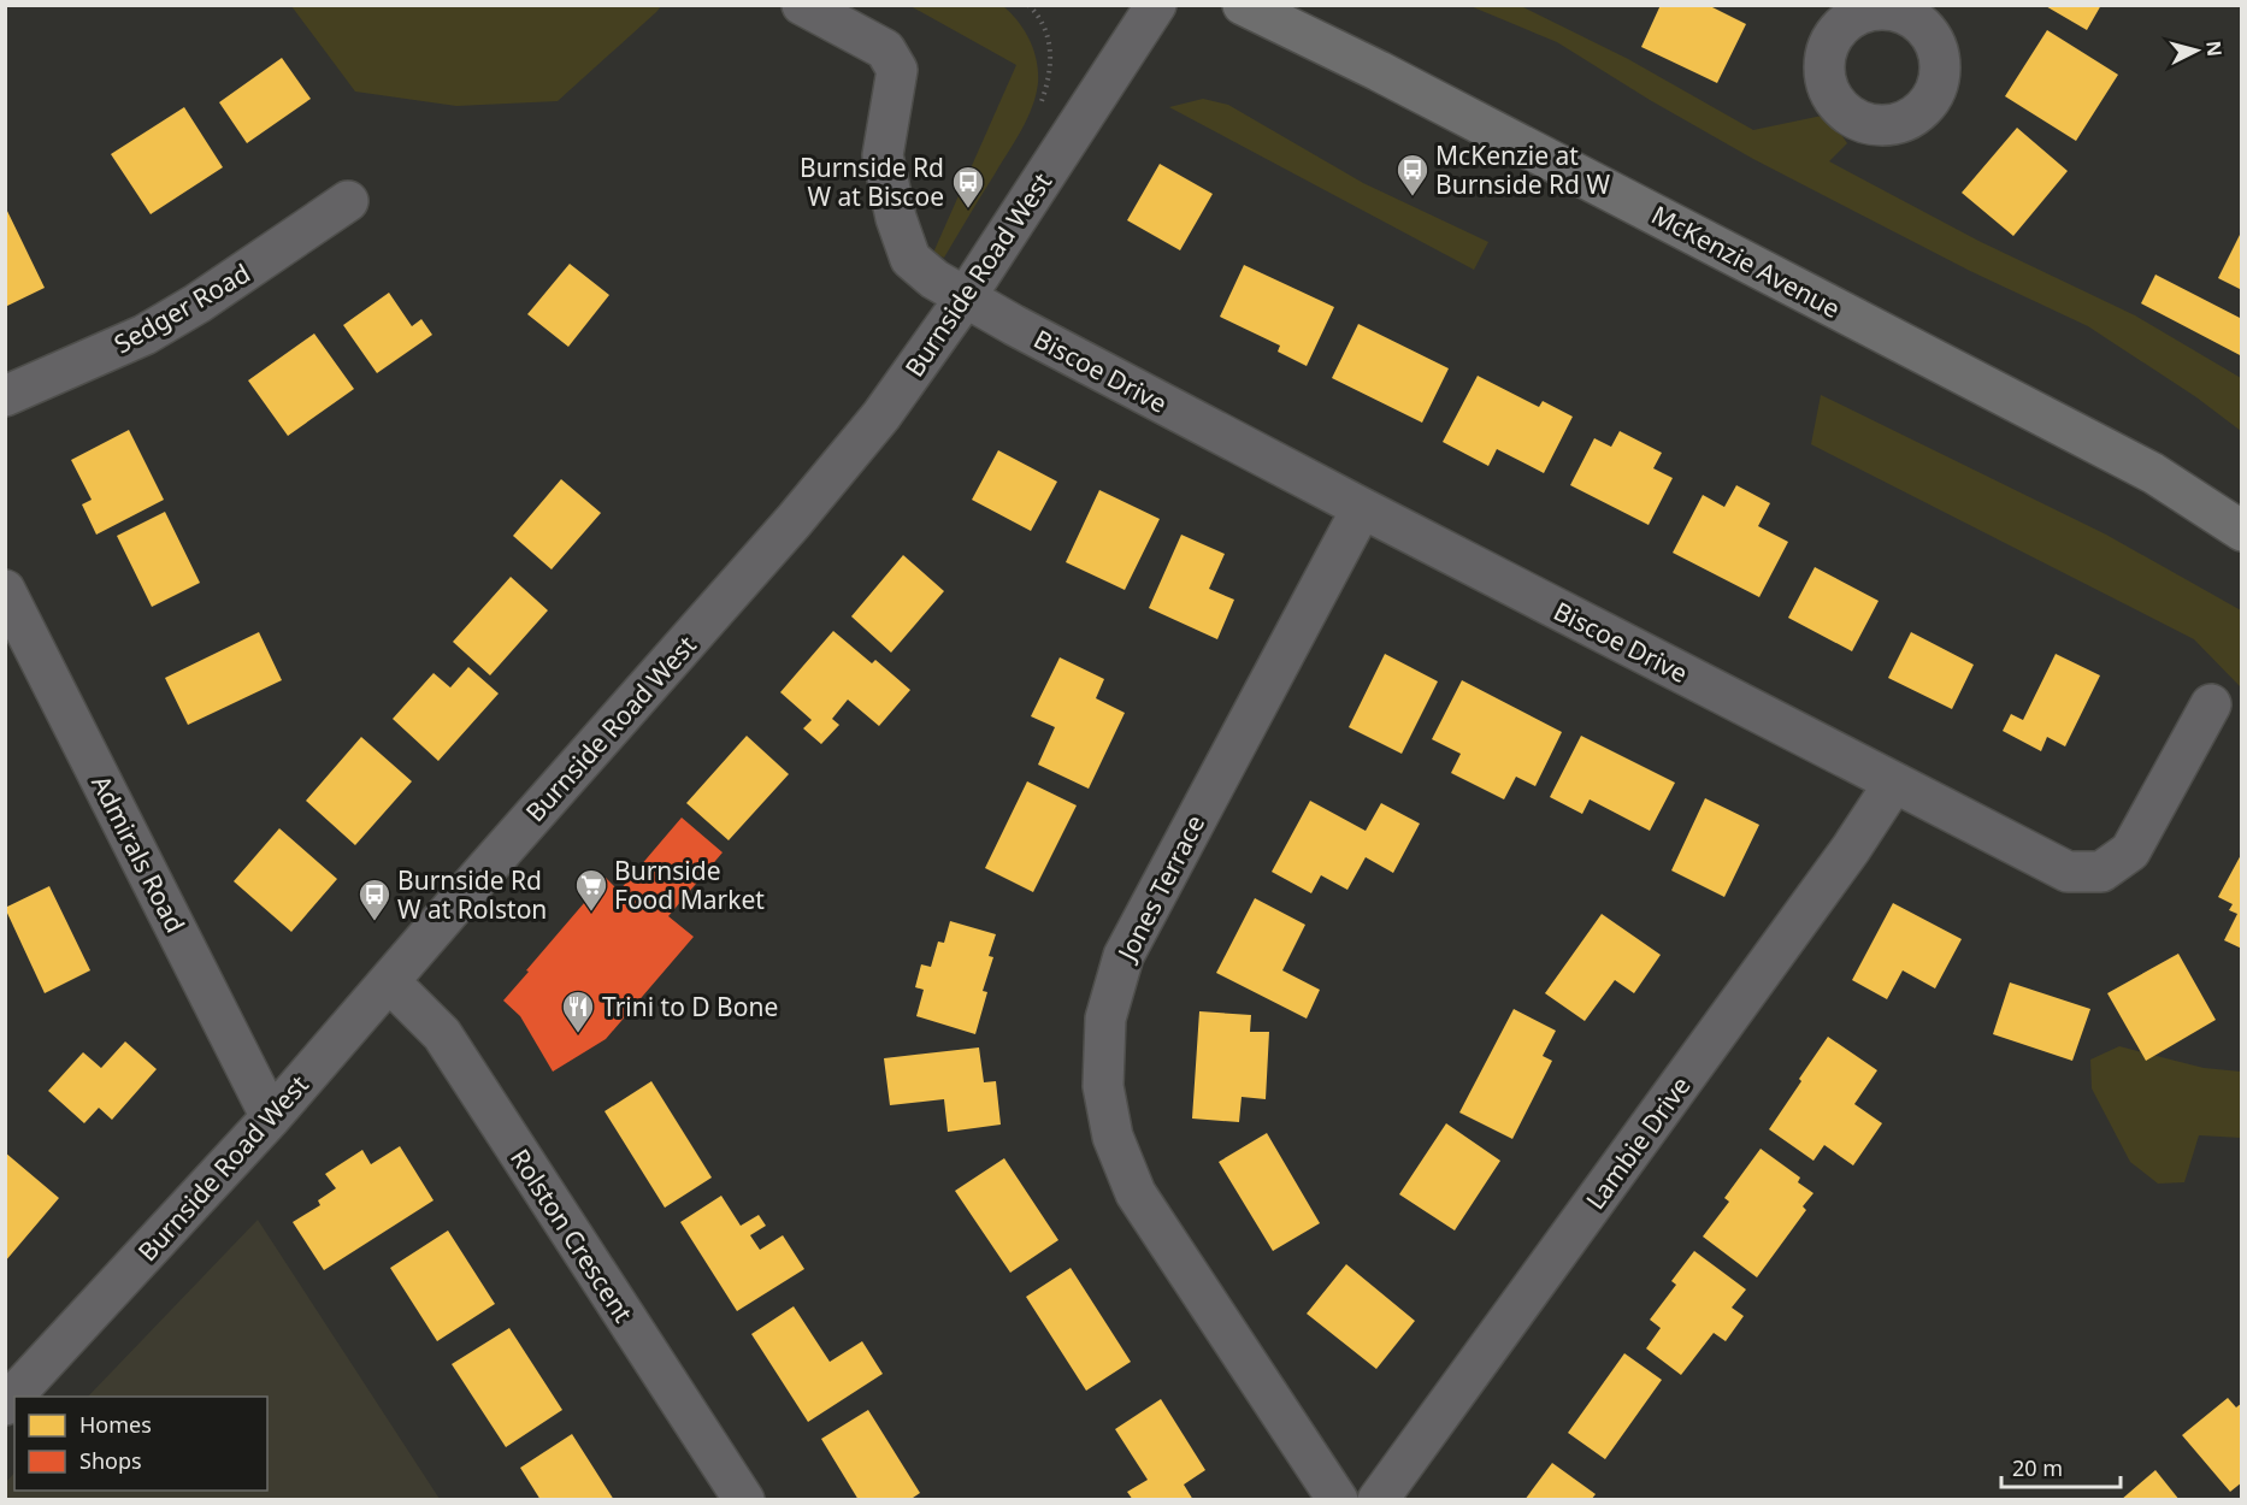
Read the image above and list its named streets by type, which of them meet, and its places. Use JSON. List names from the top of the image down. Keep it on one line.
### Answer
{"streets":{"main road":["McKenzie Avenue"],"street":["Burnside Road West","Sedger Road","Biscoe Drive","Admirals Road","Jones Terrace","Lambie Drive","Rolston Crescent"]},"crossings":[["Burnside Road West","Biscoe Drive"],["Burnside Road West","Admirals Road"],["Burnside Road West","Rolston Crescent"],["Biscoe Drive","Jones Terrace"],["Biscoe Drive","Lambie Drive"]],"places":{"bus stop":["McKenzie at Burnside Rd W","Burnside Rd W at Biscoe","Burnside Rd W at Rolston"],"supermarket":["Burnside Food Market"],"restaurant":["Trini to D Bone"]},"legend":["Homes","Shops"],"scale_bar":"20 m","north":"right"}
